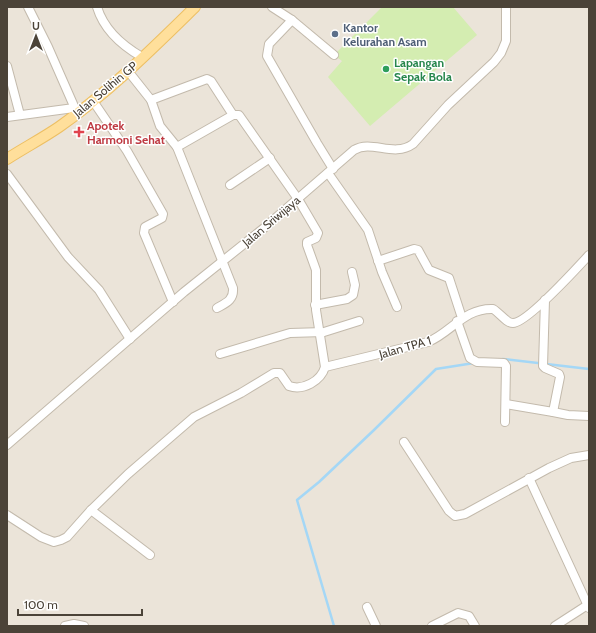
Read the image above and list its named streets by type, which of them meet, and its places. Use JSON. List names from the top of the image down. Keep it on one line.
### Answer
{"streets":{"main road":["Jalan Solihin GP"],"street":["Jalan Sriwijaya","Jalan TPA 1"]},"places":{"other":["Kantor Kelurahan Asam","Lapangan Sepak Bola"],"health":["Apotek Harmoni Sehat"]},"scale_bar":"100 m","north":"top"}
